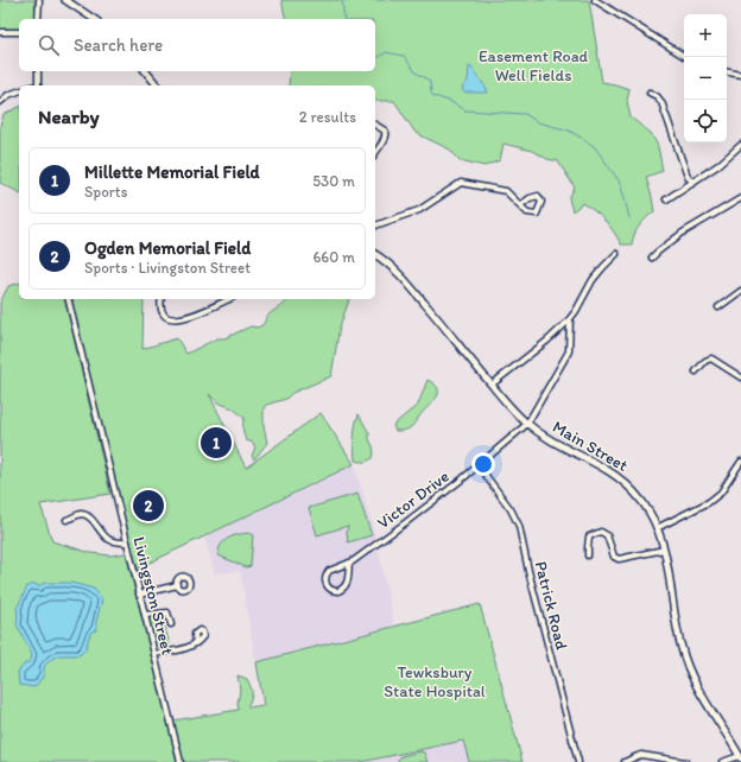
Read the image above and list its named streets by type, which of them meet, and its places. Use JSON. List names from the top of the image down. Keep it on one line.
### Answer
{"streets":{"main road":["Main Street"],"street":["Victor Drive","Livingston Street","Patrick Road"]},"crossings":[["Main Street","Victor Drive"],["Victor Drive","Patrick Road"]],"parks":["Easement Road Well Fields","Tewksbury State Hospital"],"page":{"map_buttons":["+","−"],"search":"Search here","heading":["Nearby","2 results"],"list":[{"mark":"1","name":"Millette Memorial Field","note":"Sports","value":"530 m"},{"mark":"2","name":"Ogden Memorial Field","note":"Sports · Livingston Street","value":"660 m"}],"pins":["1","2"]}}
